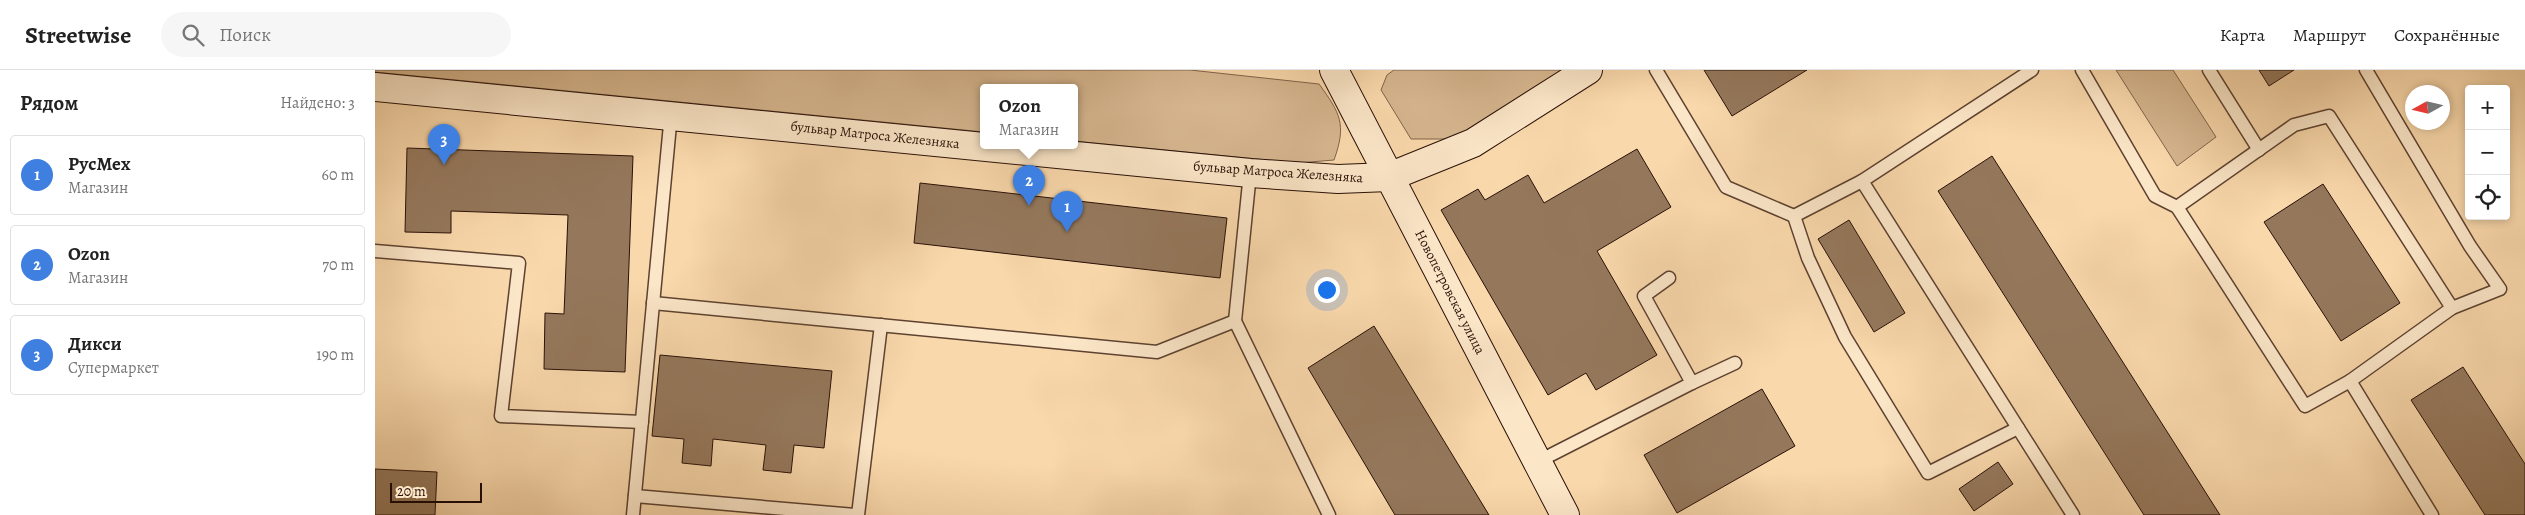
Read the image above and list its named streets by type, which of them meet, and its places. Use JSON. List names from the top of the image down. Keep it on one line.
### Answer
{"streets":{"street":["бульвар Матроса Железняка","Новопетровская улица"]},"crossings":[["бульвар Матроса Железняка","Новопетровская улица"]],"scale_bar":"20 m","north":"left","page":{"header":"Streetwise","search":"Поиск","nav":["Карта","Маршрут","Сохранённые"],"heading":["Рядом","Найдено: 3"],"popup":["Ozon","Магазин"],"map_buttons":["+","−"],"pins":["3","2","1"],"list":[{"mark":"1","name":"РусМех","note":"Магазин","value":"60 m"},{"mark":"2","name":"Ozon","note":"Магазин","value":"70 m"},{"mark":"3","name":"Дикси","note":"Супермаркет","value":"190 m"}],"scale":"20 m"}}
